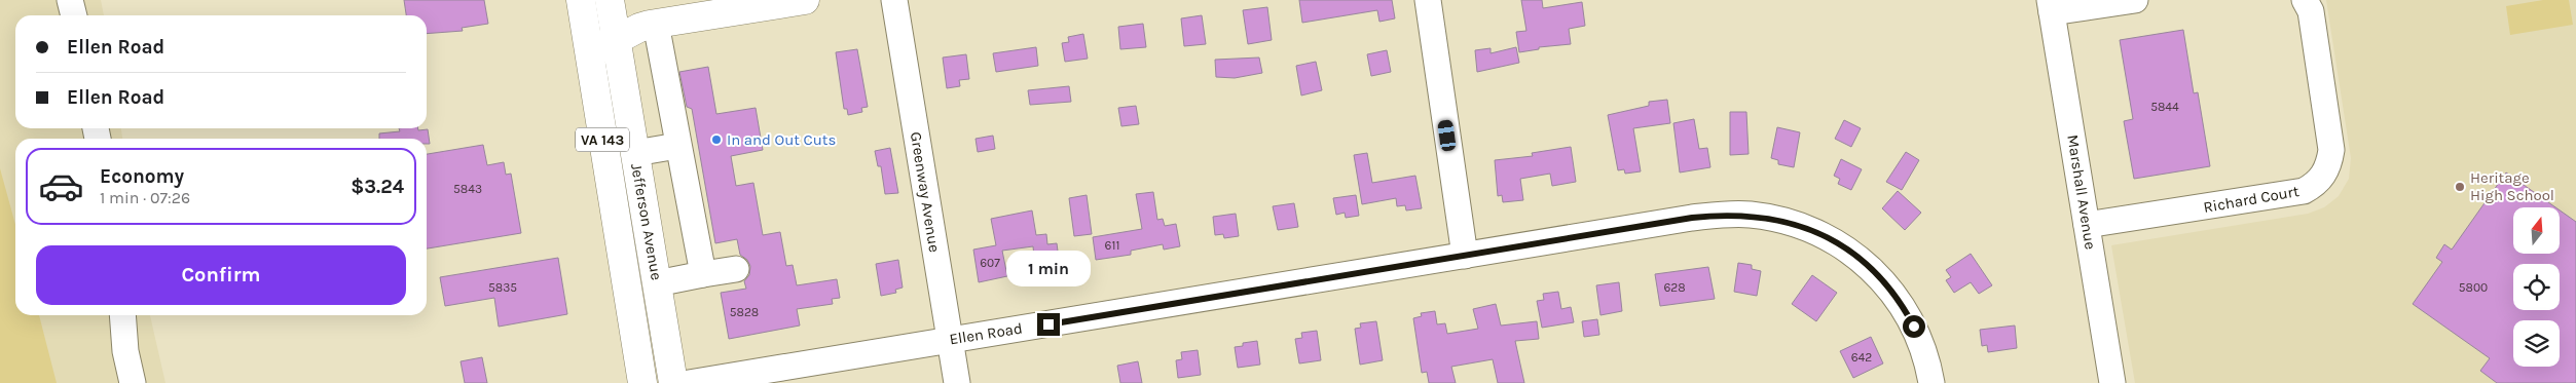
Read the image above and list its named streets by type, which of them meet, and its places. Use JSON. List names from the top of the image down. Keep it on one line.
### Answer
{"streets":{"main road":["VA 143","Jefferson Avenue"],"street":["Greenway Avenue","Marshall Avenue","Richard Court","Ellen Road"]},"crossings":[["Greenway Avenue","Ellen Road"],["Marshall Avenue","Richard Court"]],"places":["In and Out Cuts","Heritage High School"],"house_numbers":["5844","5843","611","607","5835","628","5800","5828","642"],"north":"top","page":{"banner":["Ellen Road","Ellen Road"],"list":[{"name":"Economy","note":"1 min · 07:26","value":"$3.24"}],"buttons":"Confirm","bubble":"1 min"}}
